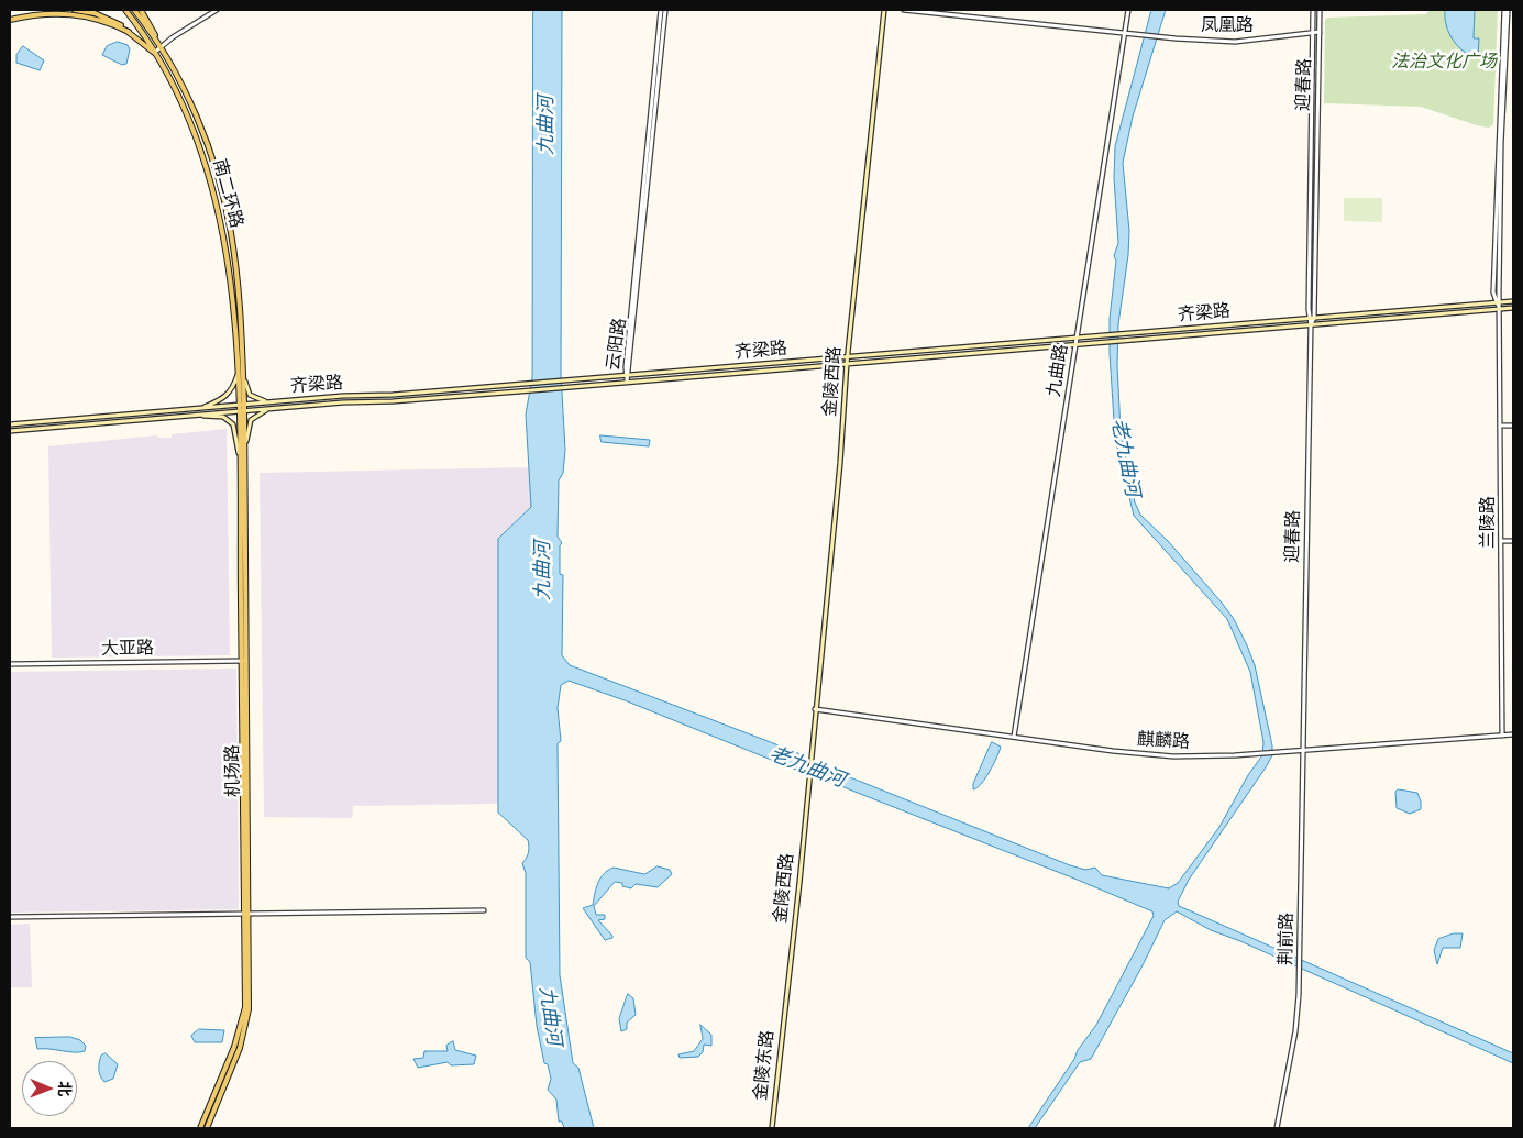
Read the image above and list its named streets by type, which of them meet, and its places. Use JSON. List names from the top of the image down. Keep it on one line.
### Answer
{"streets":{"main road":["南二环路","齐梁路","金陵西路","机场路","金陵东路"],"street":["凤凰路","迎春路","云阳路","九曲路","兰陵路","大亚路","麒麟路","荆前路"]},"crossings":[["凤凰路","迎春路"],["凤凰路","九曲路"],["迎春路","齐梁路"],["迎春路","麒麟路"],["迎春路","荆前路"],["南二环路","齐梁路"],["南二环路","机场路"],["齐梁路","云阳路"],["齐梁路","九曲路"],["齐梁路","金陵西路"],["齐梁路","兰陵路"],["齐梁路","机场路"],["九曲路","麒麟路"],["金陵西路","麒麟路"],["金陵西路","金陵东路"],["兰陵路","麒麟路"],["大亚路","机场路"],["麒麟路","荆前路"]],"water":["九曲河","老九曲河"],"parks":["法治文化广场"],"north":"right"}
